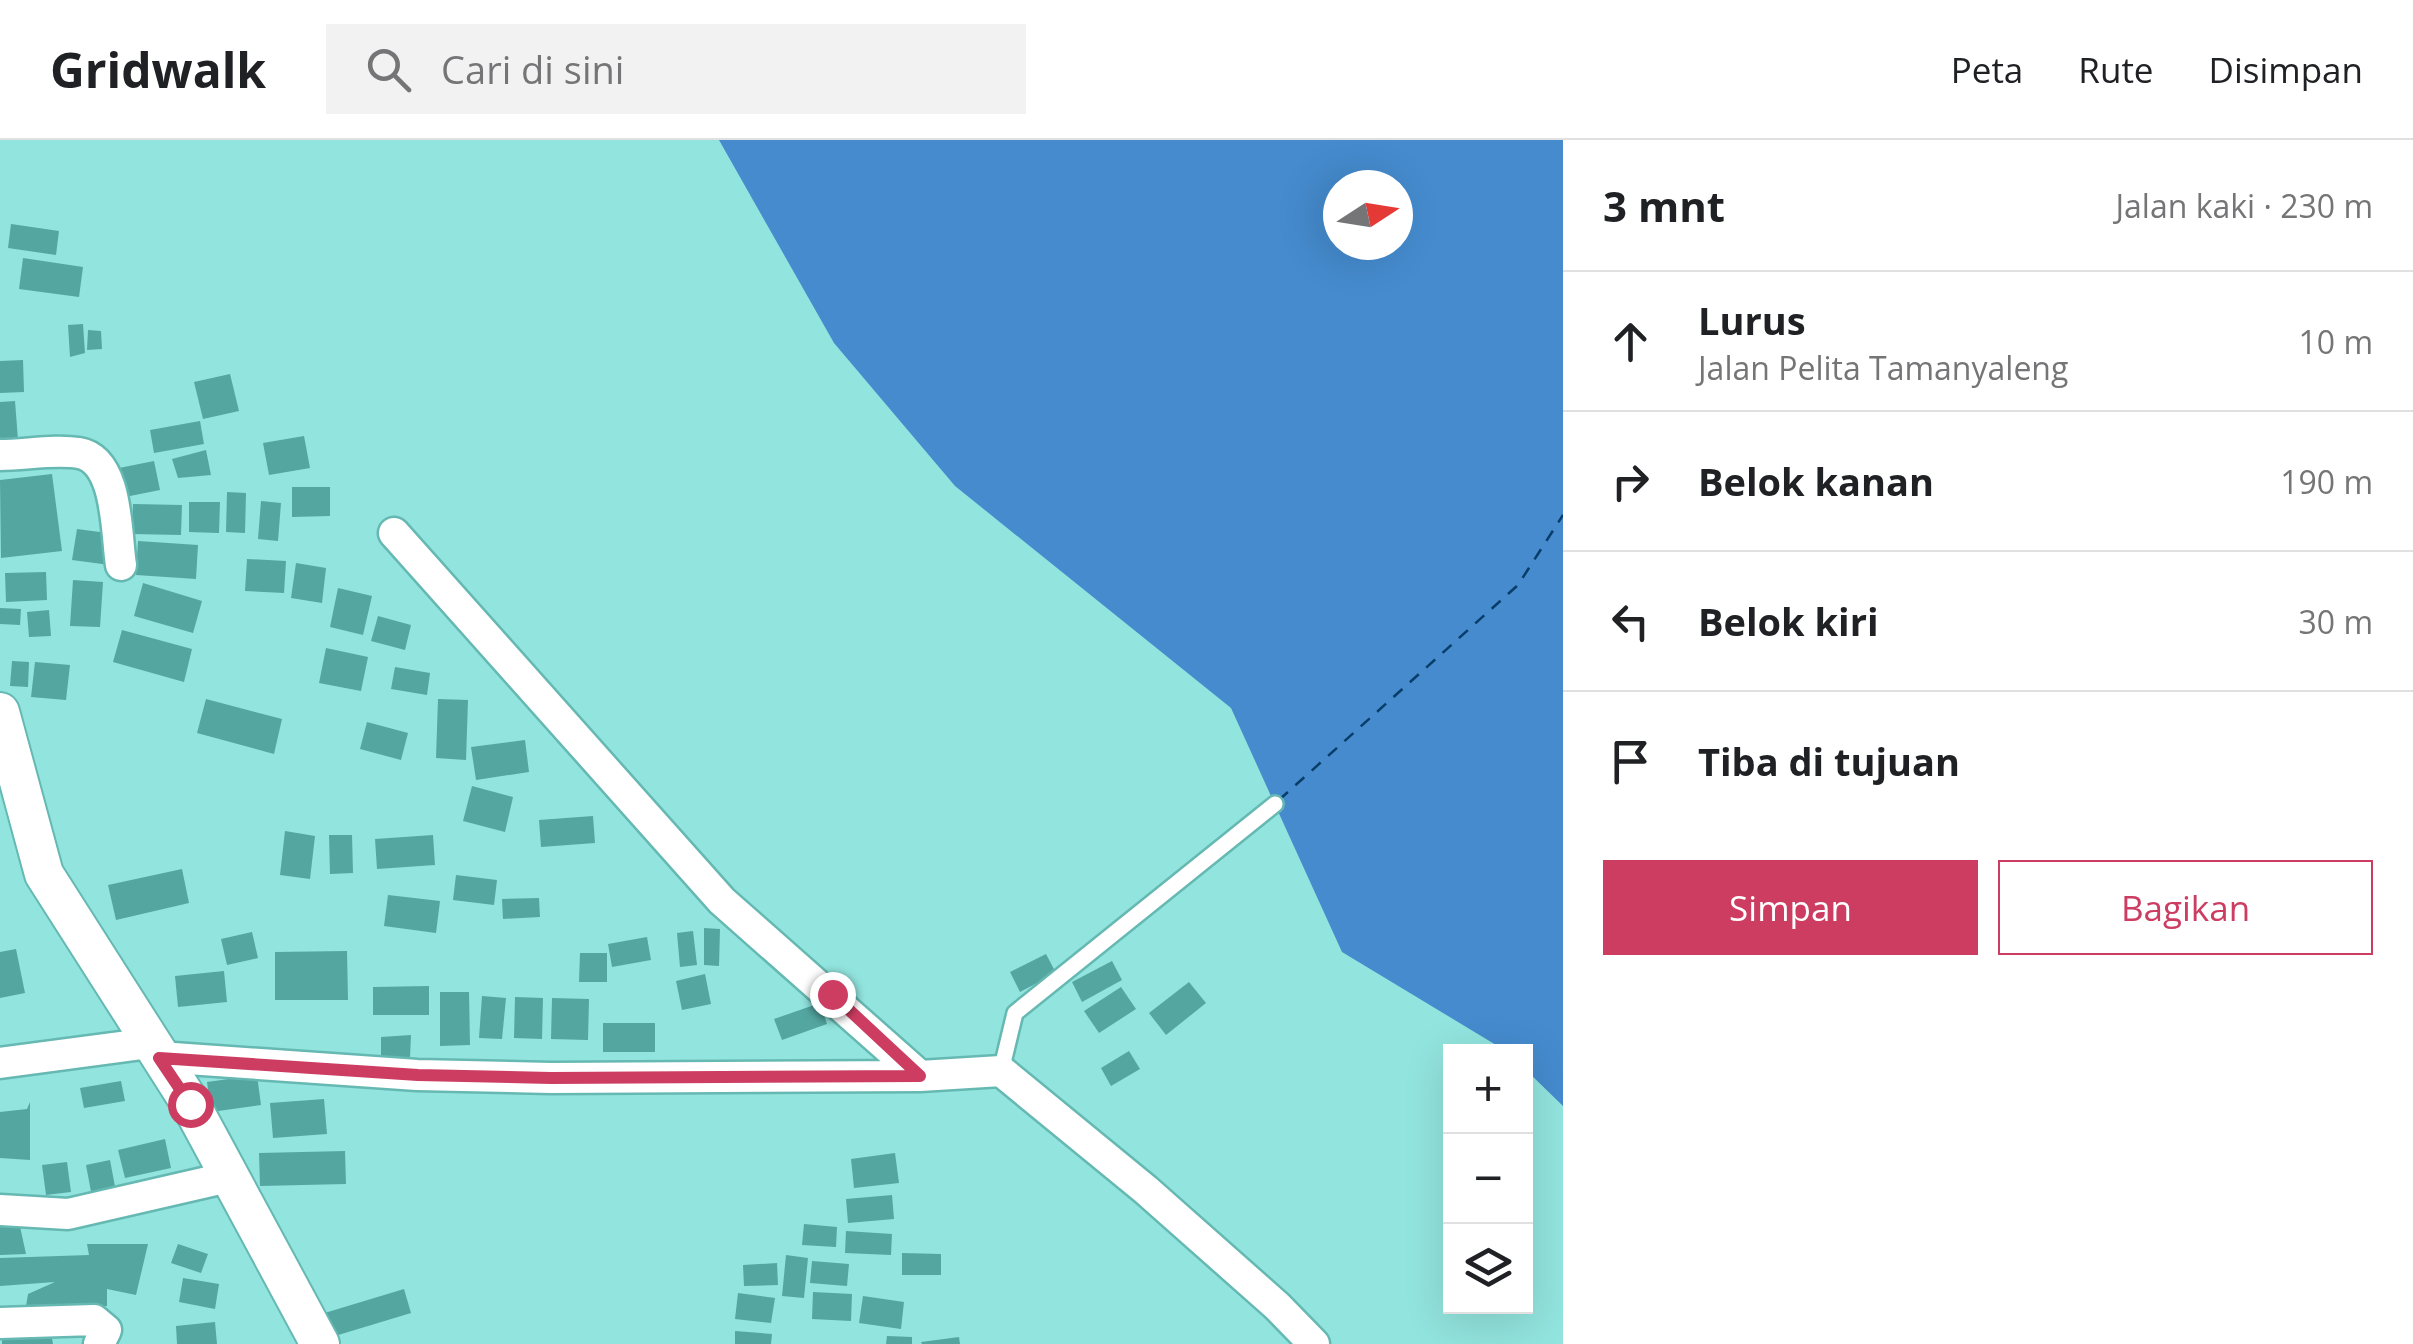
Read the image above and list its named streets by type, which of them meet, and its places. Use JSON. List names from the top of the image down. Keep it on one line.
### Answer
{"north":"right","page":{"header":"Gridwalk","search":"Cari di sini","nav":["Peta","Rute","Disimpan"],"heading":["3 mnt","Jalan kaki · 230 m"],"list":[["Lurus","Jalan Pelita Tamanyaleng","10 m"],["Belok kanan","190 m"],["Belok kiri","30 m"],"Tiba di tujuan"],"buttons":["Simpan","Bagikan"],"map_buttons":["+","−"]}}
